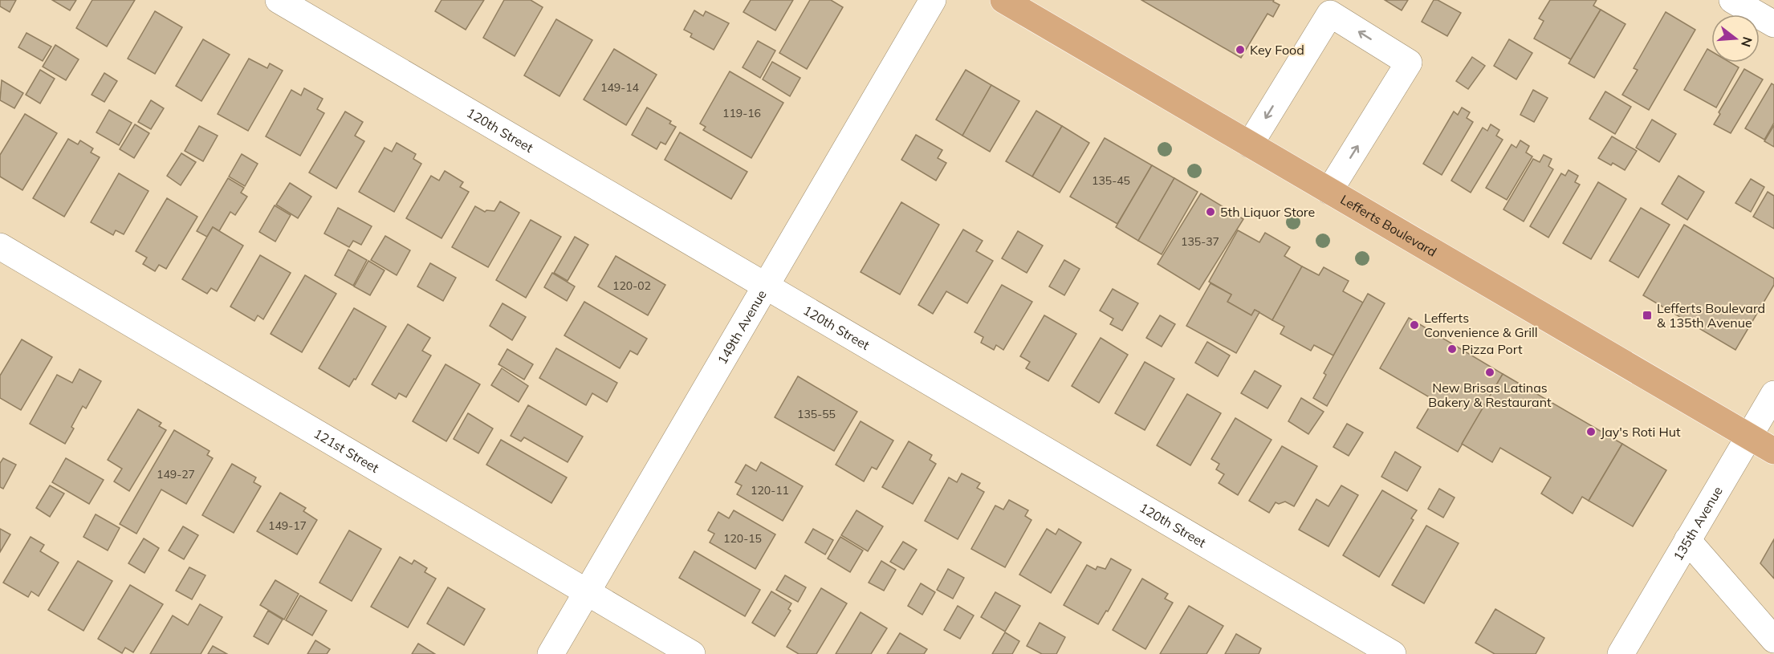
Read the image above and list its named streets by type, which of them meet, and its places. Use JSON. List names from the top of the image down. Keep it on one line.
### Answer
{"streets":{"main road":["Lefferts Boulevard"],"street":["120th Street","149th Avenue","121st Street","135th Avenue"]},"crossings":[["120th Street","149th Avenue"],["Lefferts Boulevard","135th Avenue"],["149th Avenue","121st Street"]],"places":{"other":["Key Food","5th Liquor Store","Lefferts Convenience & Grill","Pizza Port","New Brisas Latinas Bakery & Restaurant","Jay's Roti Hut"],"transit":["Lefferts Boulevard & 135th Avenue"]},"house_numbers":["149-14","119-16","135-45","135-37","120-02","135-55","149-27","120-11","149-17","120-15"],"north":"right"}
